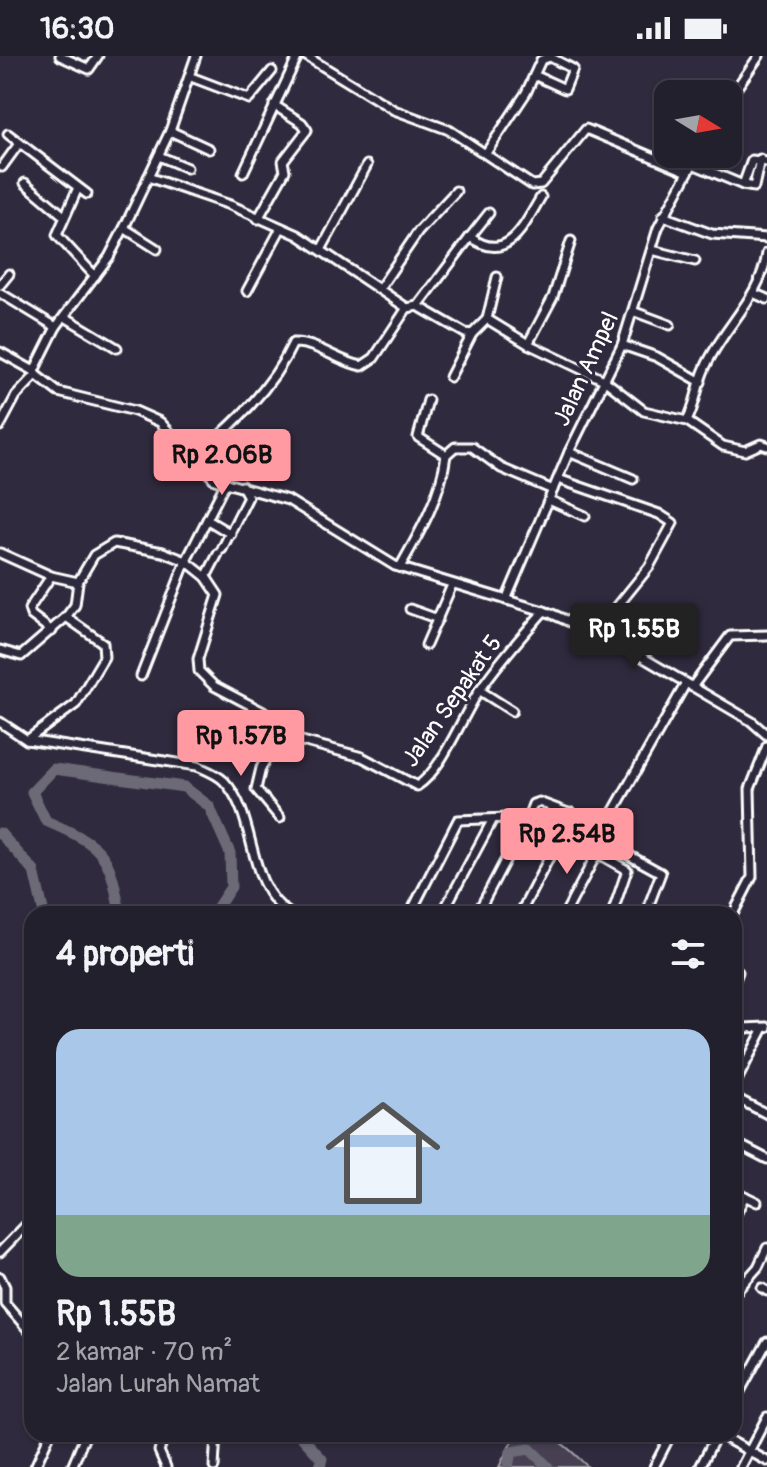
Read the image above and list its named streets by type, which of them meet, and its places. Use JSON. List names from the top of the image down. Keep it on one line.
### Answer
{"streets":{"street":["Jalan Ampel","Jalan Sepakat 5"]},"north":"right","page":{"status":"16:30","price":["Rp 2.06B","Rp 1.55B","Rp 1.57B","Rp 2.54B"],"heading":"4 properti","list":[{"name":"Rp 1.55B","note":"2 kamar · 70 m² · Jalan Lurah Namat"}]}}
